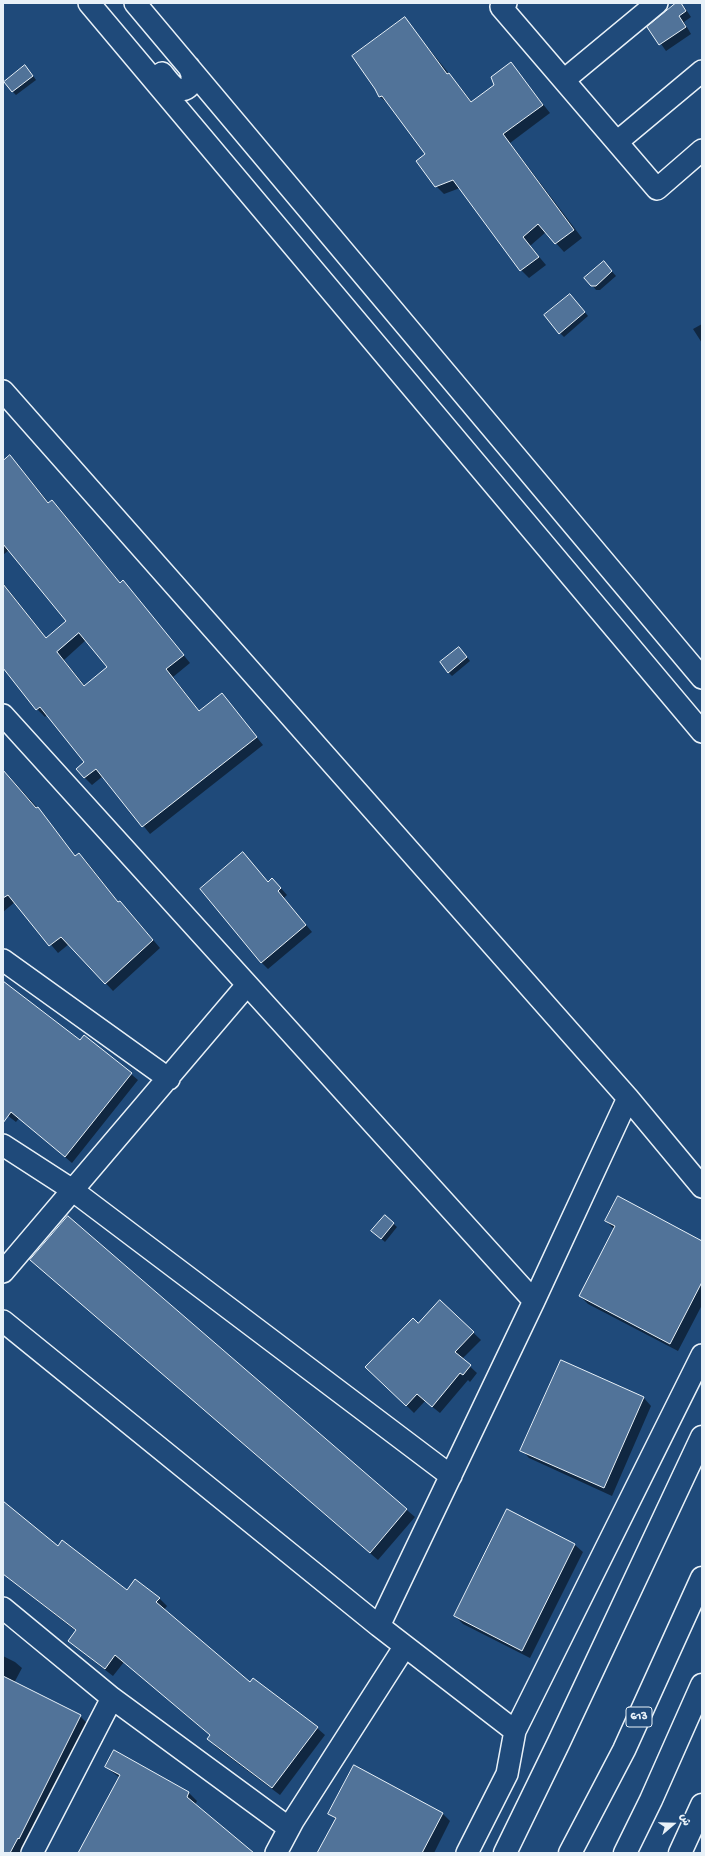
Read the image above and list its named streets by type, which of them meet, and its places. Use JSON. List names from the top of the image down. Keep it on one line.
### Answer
{"streets":{"main road":["613"]},"north":"right"}
